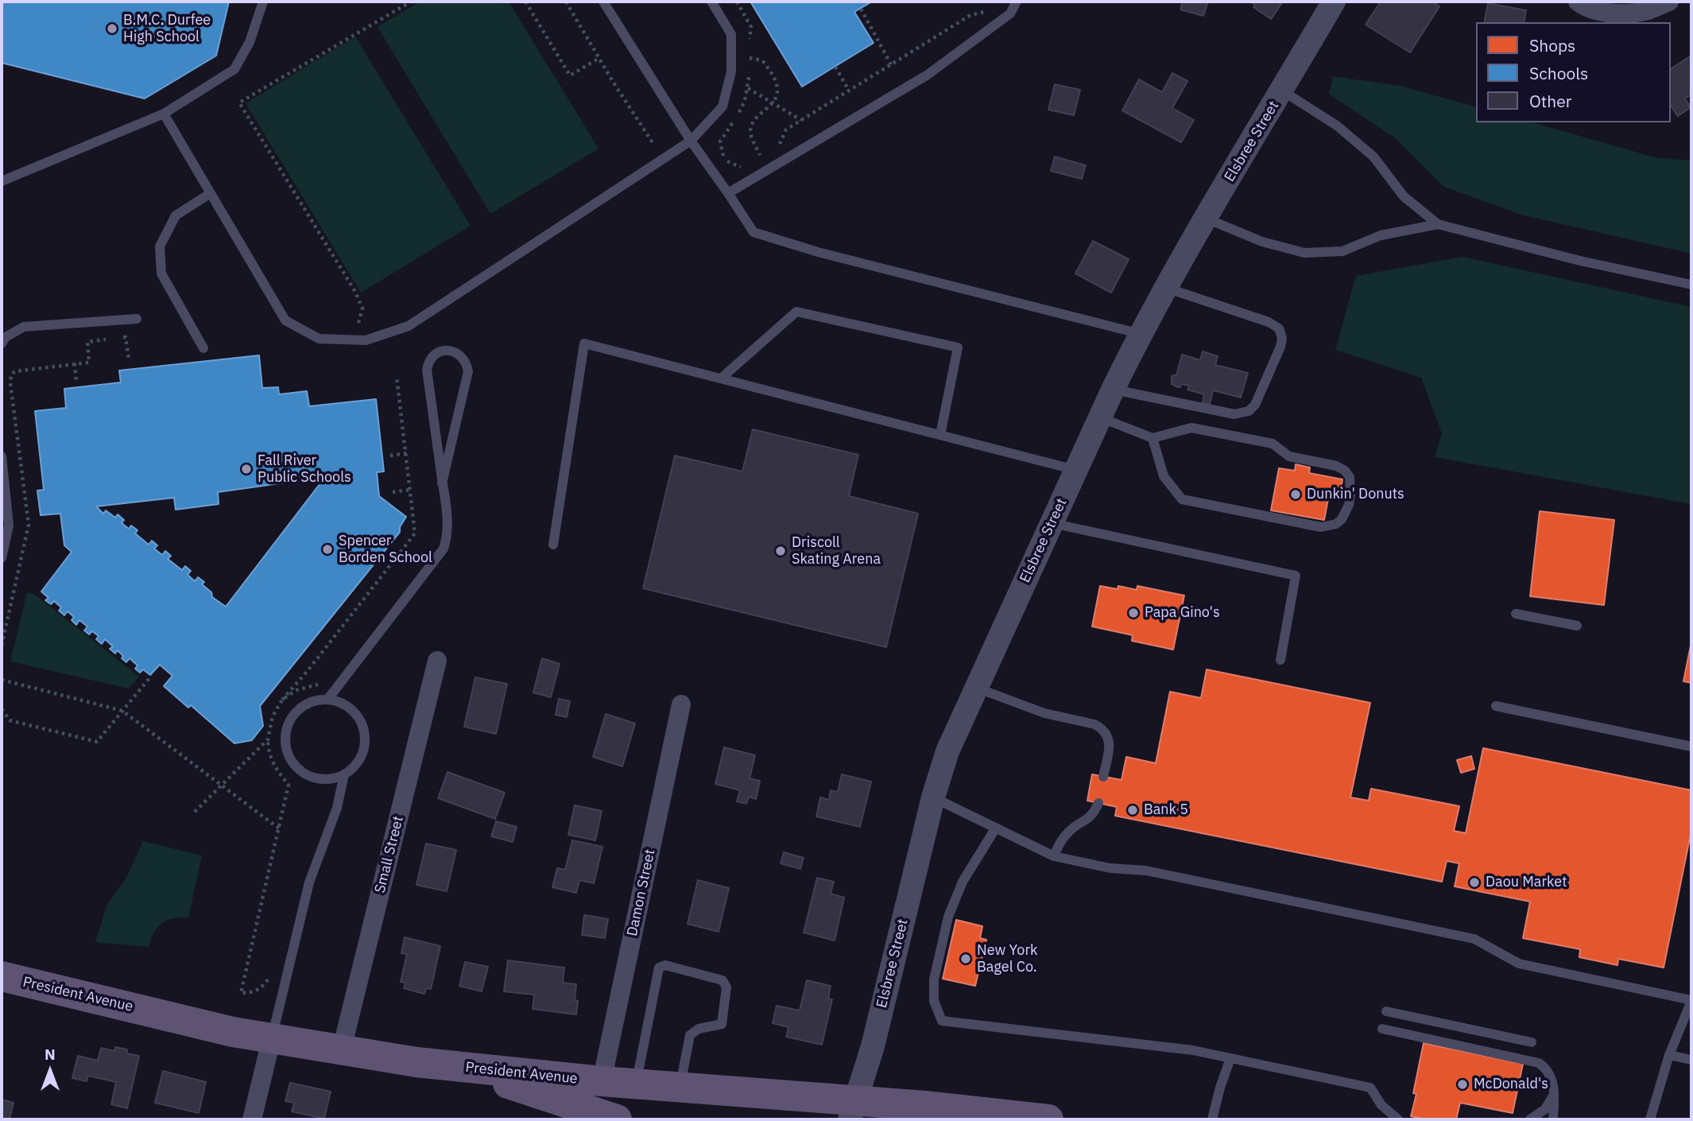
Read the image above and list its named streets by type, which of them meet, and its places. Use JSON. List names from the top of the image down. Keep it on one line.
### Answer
{"streets":{"main road":["President Avenue"],"street":["Elsbree Street","Small Street","Damon Street"]},"crossings":[["Elsbree Street","President Avenue"],["Small Street","President Avenue"],["Damon Street","President Avenue"]],"places":["B.M.C. Durfee High School","Fall River Public Schools","Dunkin' Donuts","Spencer Borden School","Driscoll Skating Arena","Papa Gino's","Bank 5","Daou Market","New York Bagel Co.","McDonald's"],"legend":["Shops","Schools","Other"],"north":"top"}
